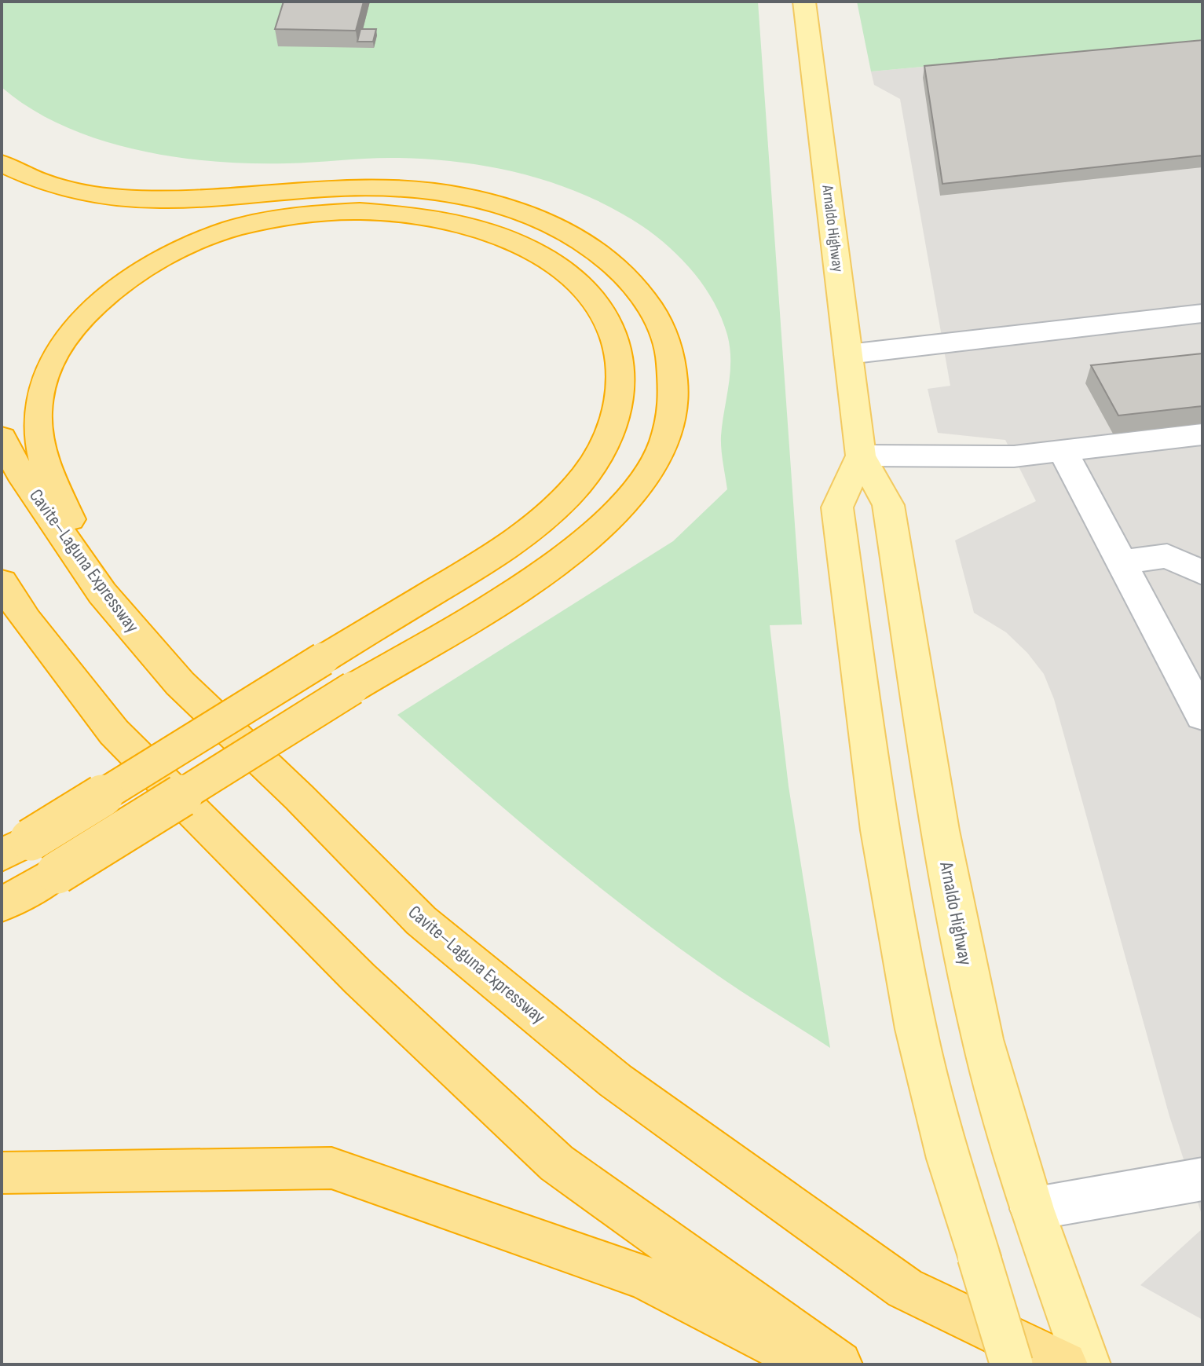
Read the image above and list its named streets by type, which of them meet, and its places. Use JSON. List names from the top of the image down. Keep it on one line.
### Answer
{"streets":{"highway":["Cavite–Laguna Expressway"],"main road":["Arnaldo Highway"]}}
